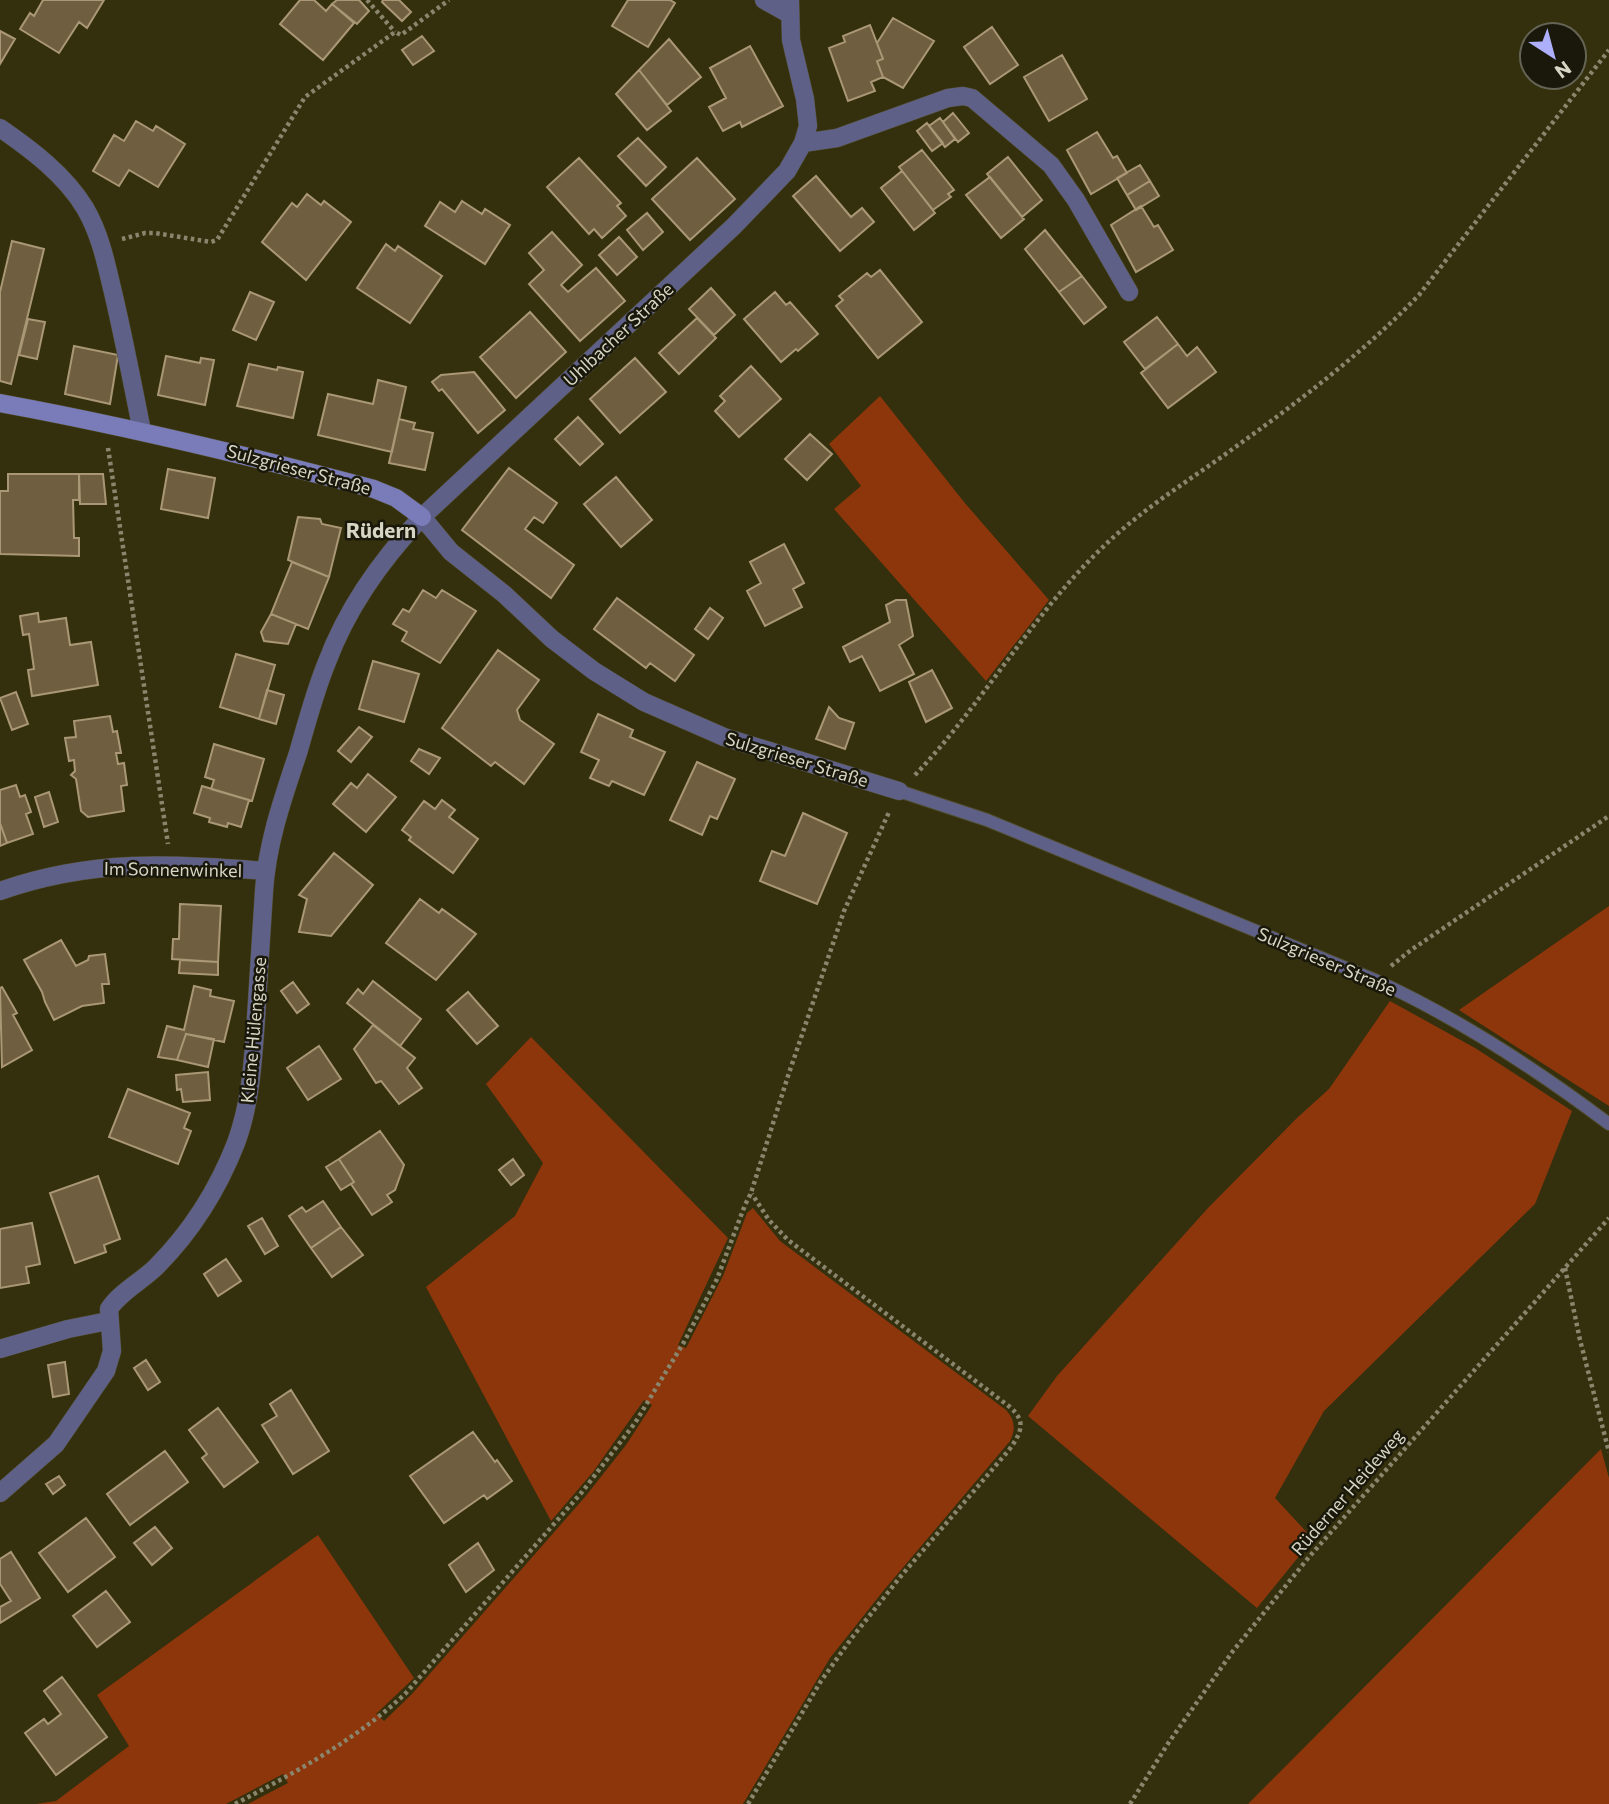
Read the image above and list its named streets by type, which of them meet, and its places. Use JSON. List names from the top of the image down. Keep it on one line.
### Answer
{"streets":{"street":["Uhlbacher Straße","Sulzgrieser Straße","Im Sonnenwinkel","Kleine Hülengasse"],"path":["Rüderner Heideweg"]},"crossings":[["Uhlbacher Straße","Sulzgrieser Straße"],["Uhlbacher Straße","Kleine Hülengasse"],["Sulzgrieser Straße","Kleine Hülengasse"],["Im Sonnenwinkel","Kleine Hülengasse"]],"districts":["Rüdern"],"north":"bottom right"}
